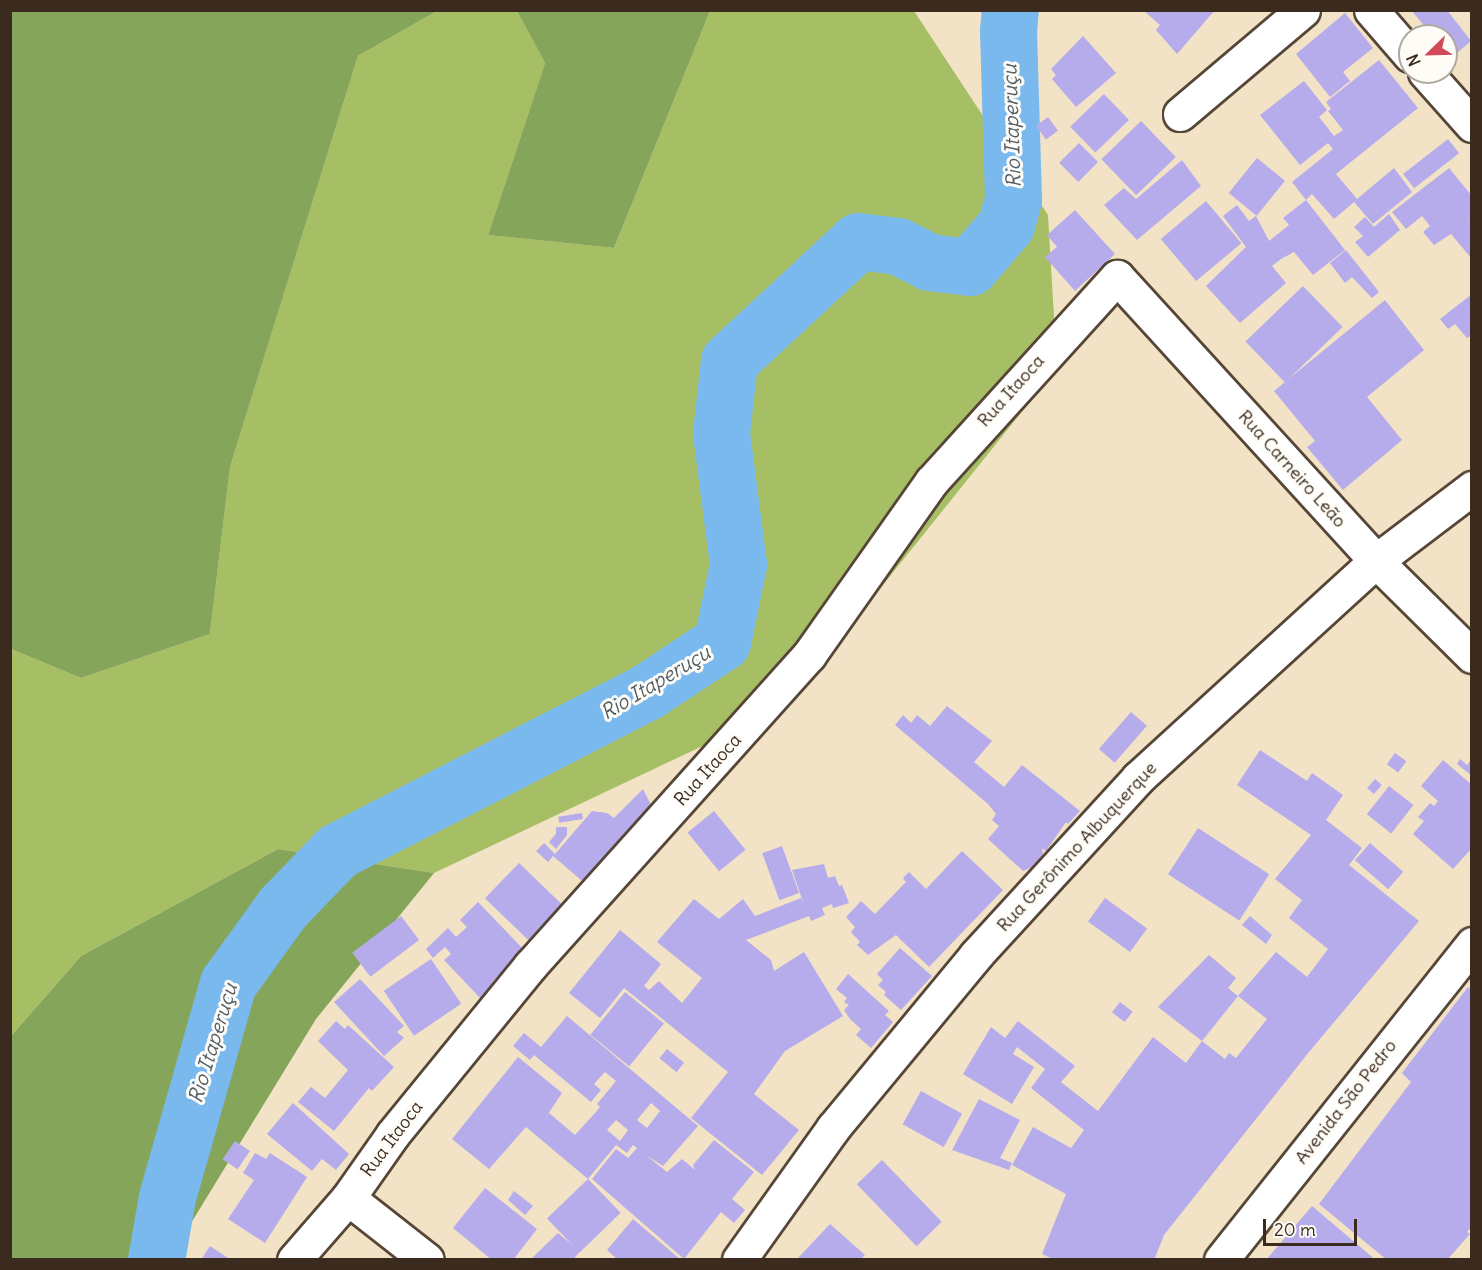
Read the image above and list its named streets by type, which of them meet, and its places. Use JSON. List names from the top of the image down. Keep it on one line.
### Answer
{"streets":{"street":["Rua Itaoca","Rua Carneiro Leão","Rua Gerônimo Albuquerque","Avenida São Pedro"]},"crossings":[["Rua Itaoca","Rua Carneiro Leão"],["Rua Carneiro Leão","Rua Gerônimo Albuquerque"]],"water":["Rio Itaperuçu"],"scale_bar":"20 m","north":"bottom left"}
